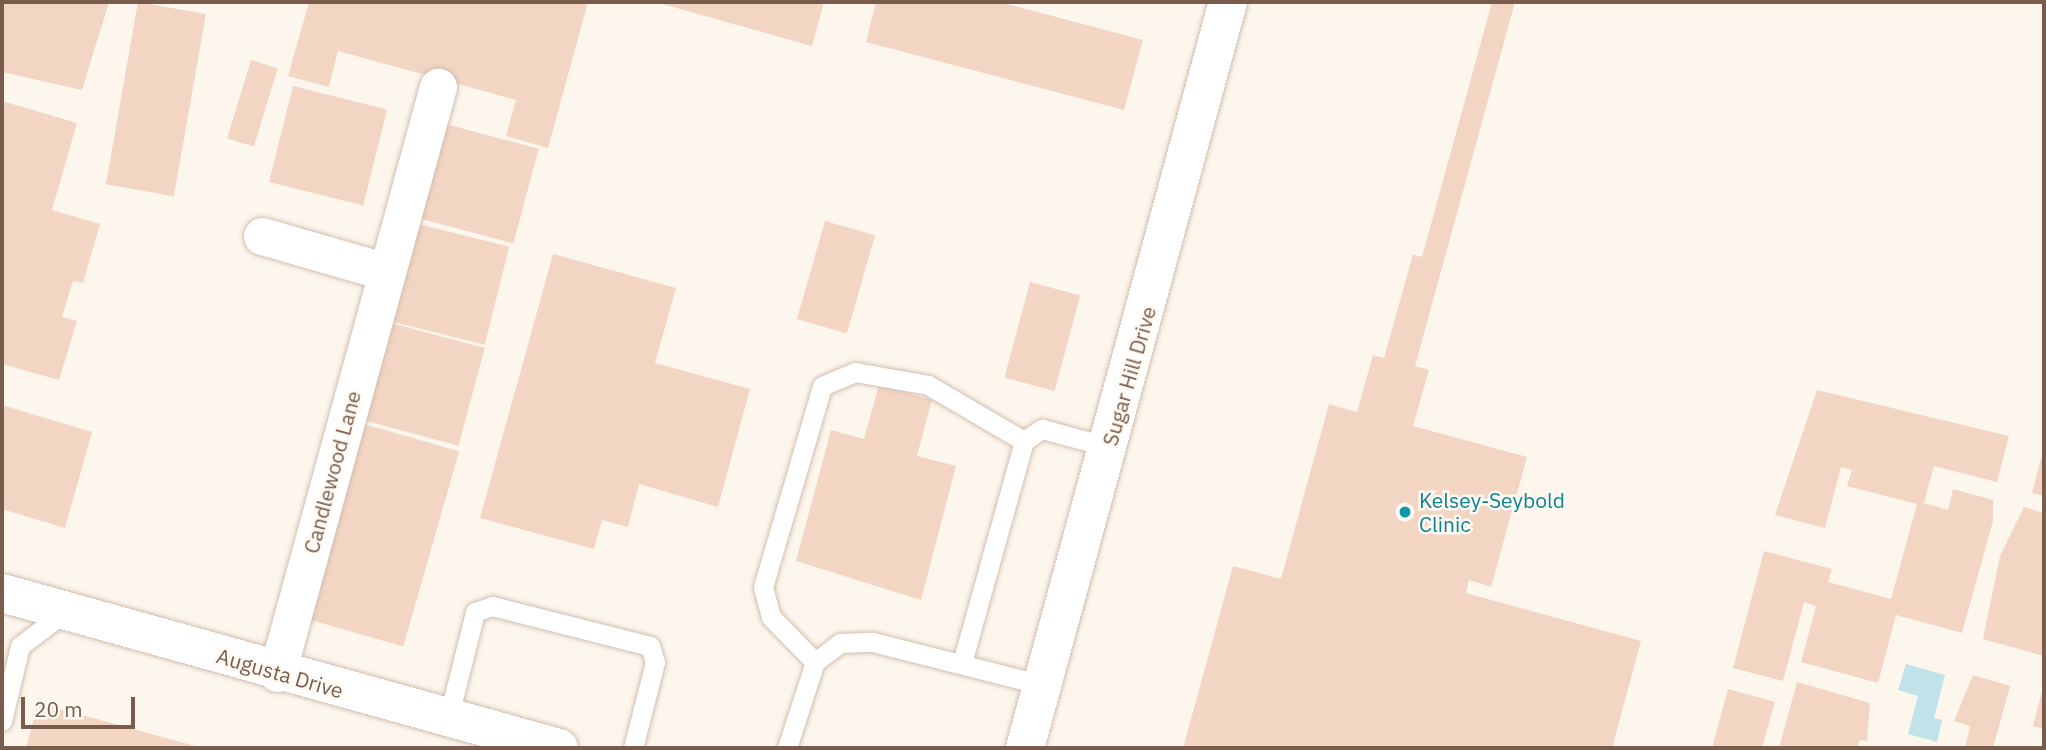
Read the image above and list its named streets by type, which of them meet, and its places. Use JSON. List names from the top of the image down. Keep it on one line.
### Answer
{"streets":{"street":["Sugar Hill Drive","Candlewood Lane","Augusta Drive"]},"crossings":[["Candlewood Lane","Augusta Drive"]],"places":["Kelsey-Seybold Clinic"],"scale_bar":"20 m"}
